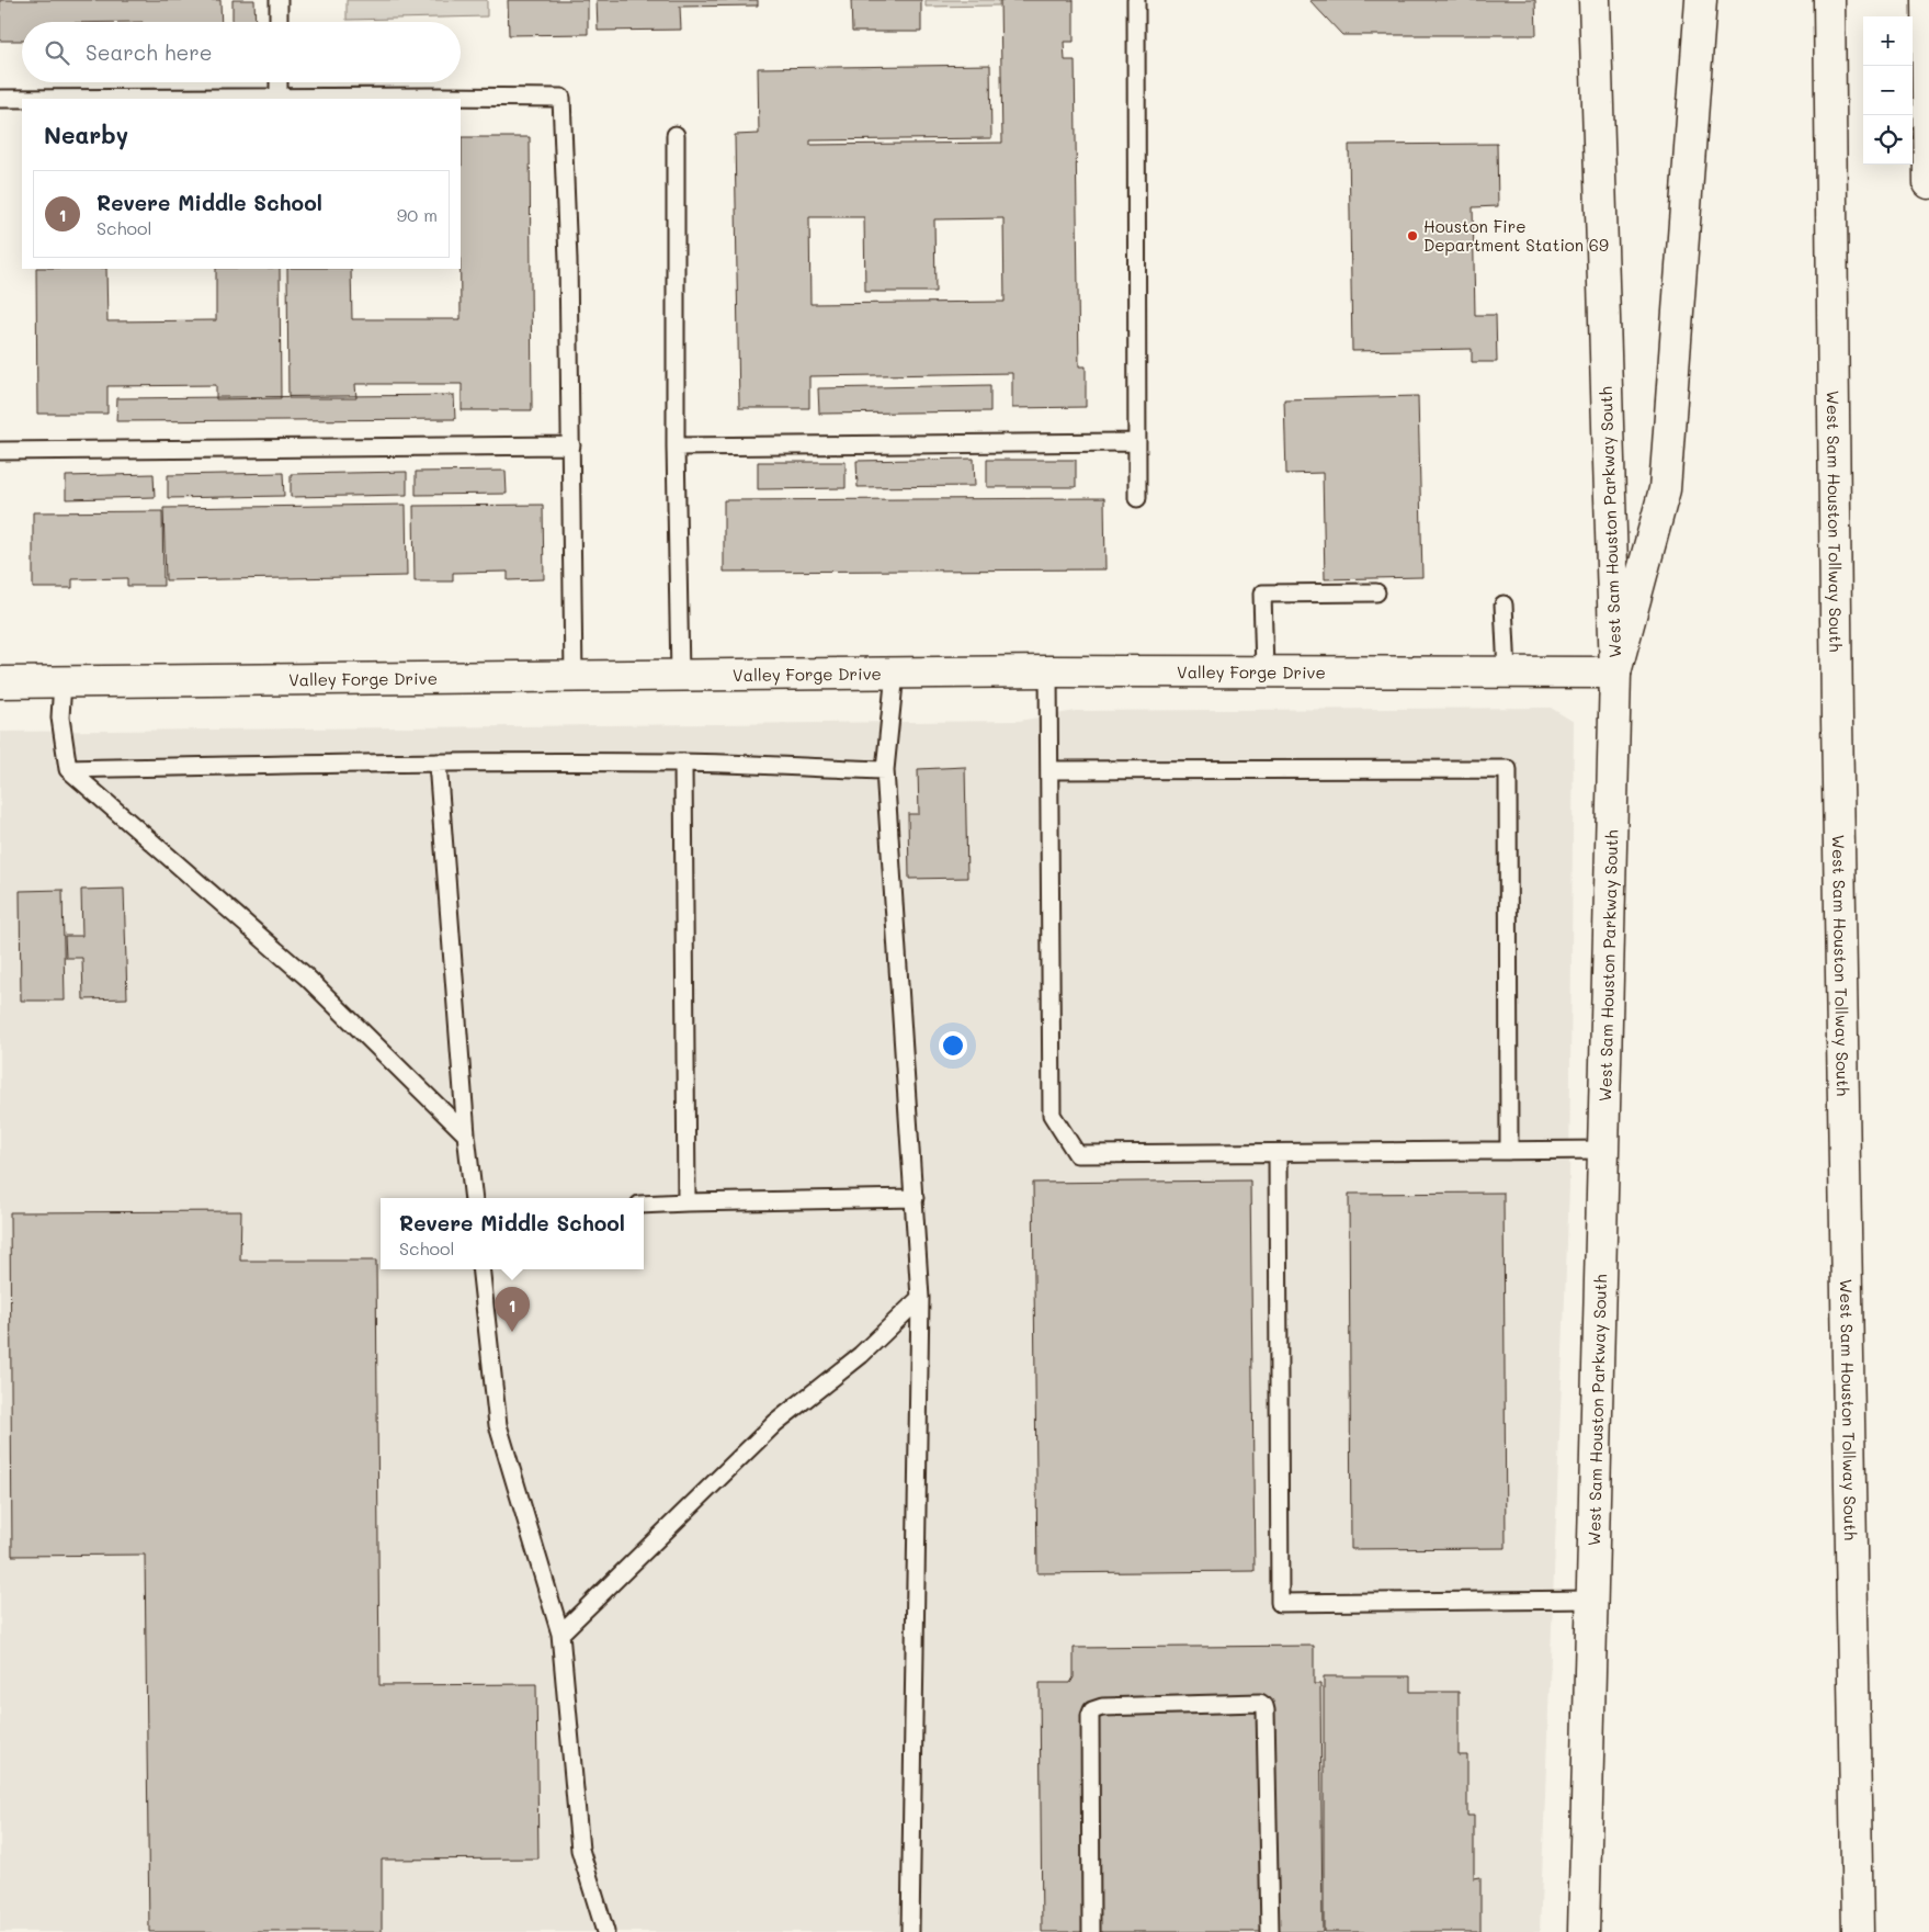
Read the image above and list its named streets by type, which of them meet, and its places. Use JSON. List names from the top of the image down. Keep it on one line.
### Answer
{"streets":{"main road":["West Sam Houston Parkway South","West Sam Houston Tollway South","Valley Forge Drive"]},"crossings":[["West Sam Houston Parkway South","Valley Forge Drive"]],"places":["Houston Fire Department Station 69"],"page":{"map_buttons":["+","−"],"search":"Search here","heading":"Nearby","list":[{"mark":"1","name":"Revere Middle School","note":"School","value":"90 m"}],"popup":["Revere Middle School","School"],"pins":"1"}}
